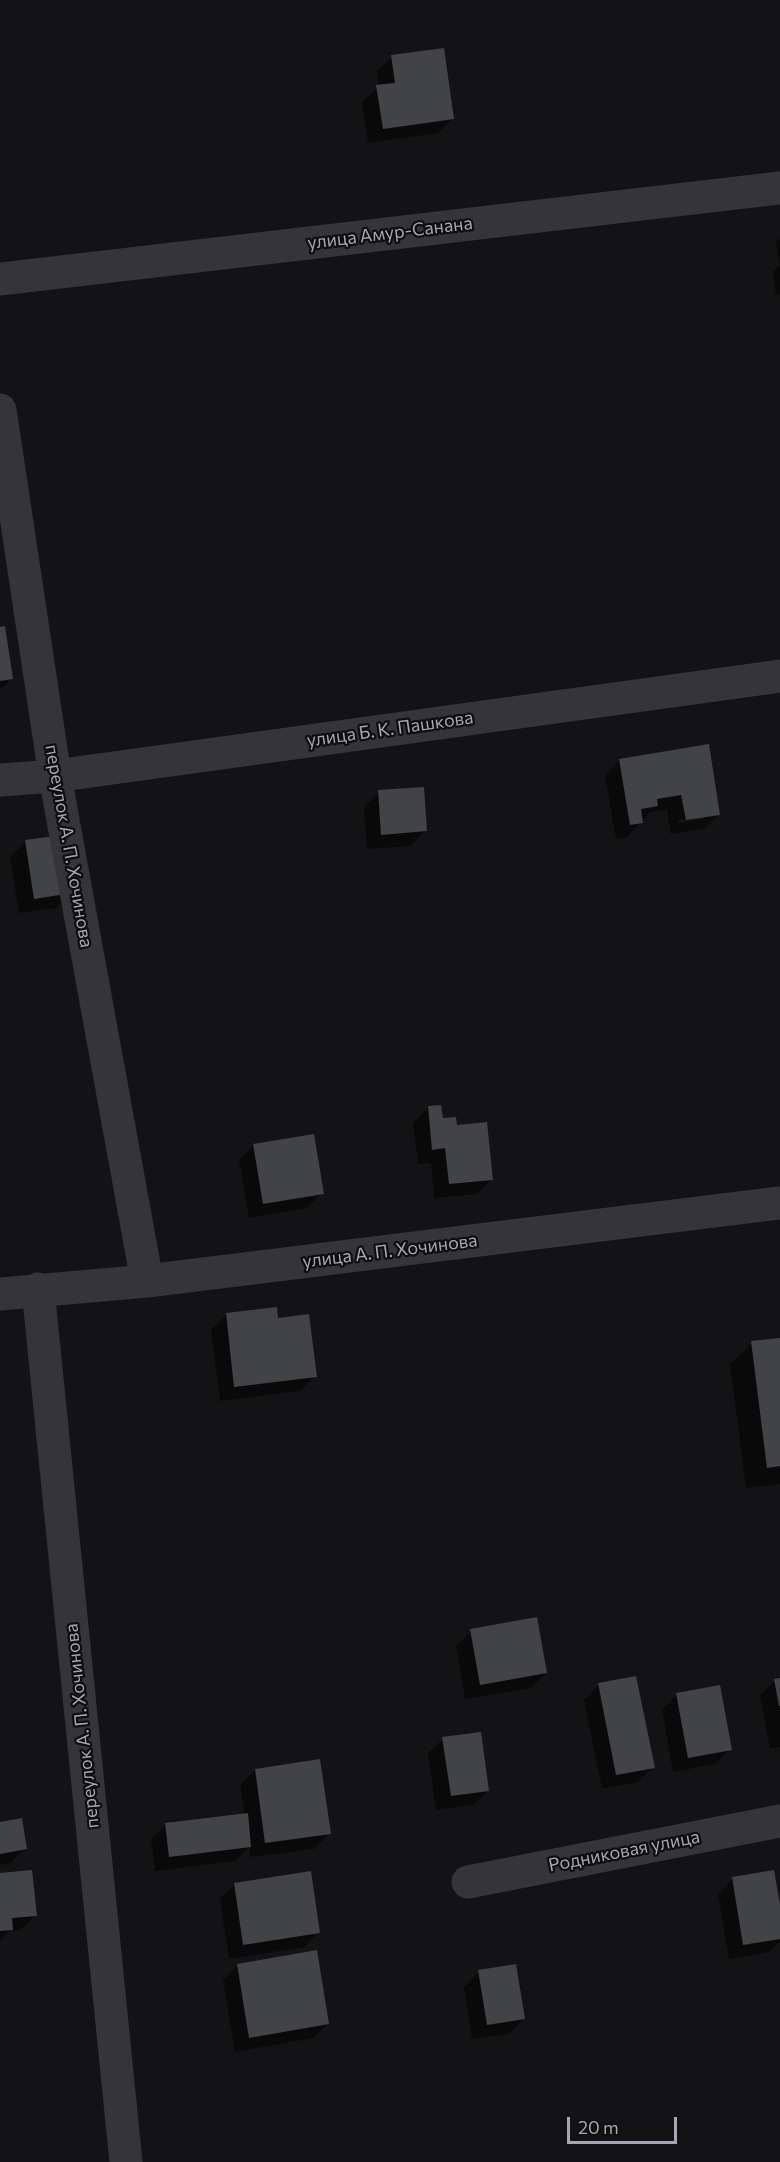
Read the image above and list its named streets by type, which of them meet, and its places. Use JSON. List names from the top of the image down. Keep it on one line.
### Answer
{"streets":{"street":["улица Амур-Санана","улица Б. К. Пашкова","переулок А. П. Хочинова","улица А. П. Хочинова","Родниковая улица"]},"crossings":[["улица Б. К. Пашкова","переулок А. П. Хочинова"],["переулок А. П. Хочинова","улица А. П. Хочинова"]],"scale_bar":"20 m"}
